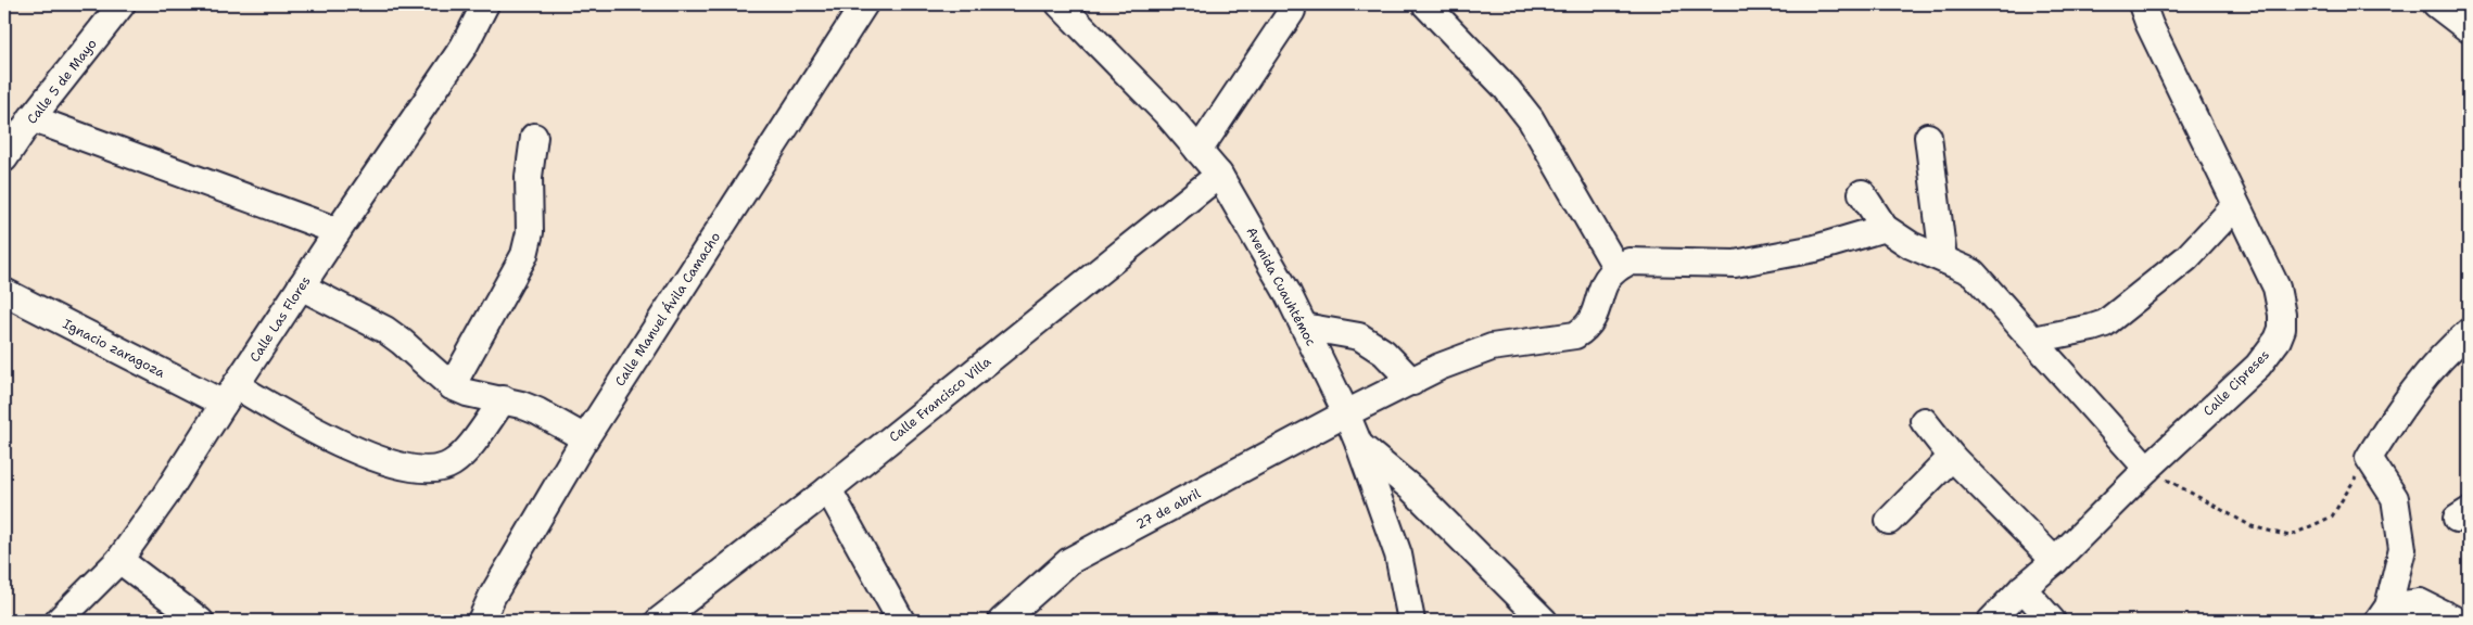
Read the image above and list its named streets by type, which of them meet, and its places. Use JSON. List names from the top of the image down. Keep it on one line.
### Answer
{"streets":{"street":["Calle 5 de Mayo","Avenida Cuauhtémoc","Calle Manuel Ávila Camacho","Calle Las Flores","Ignacio zaragoza","Calle Cipreses","Calle Francisco Villa","27 de abril"]},"crossings":[["Avenida Cuauhtémoc","Calle Francisco Villa"],["Avenida Cuauhtémoc","27 de abril"],["Calle Las Flores","Ignacio zaragoza"]]}
